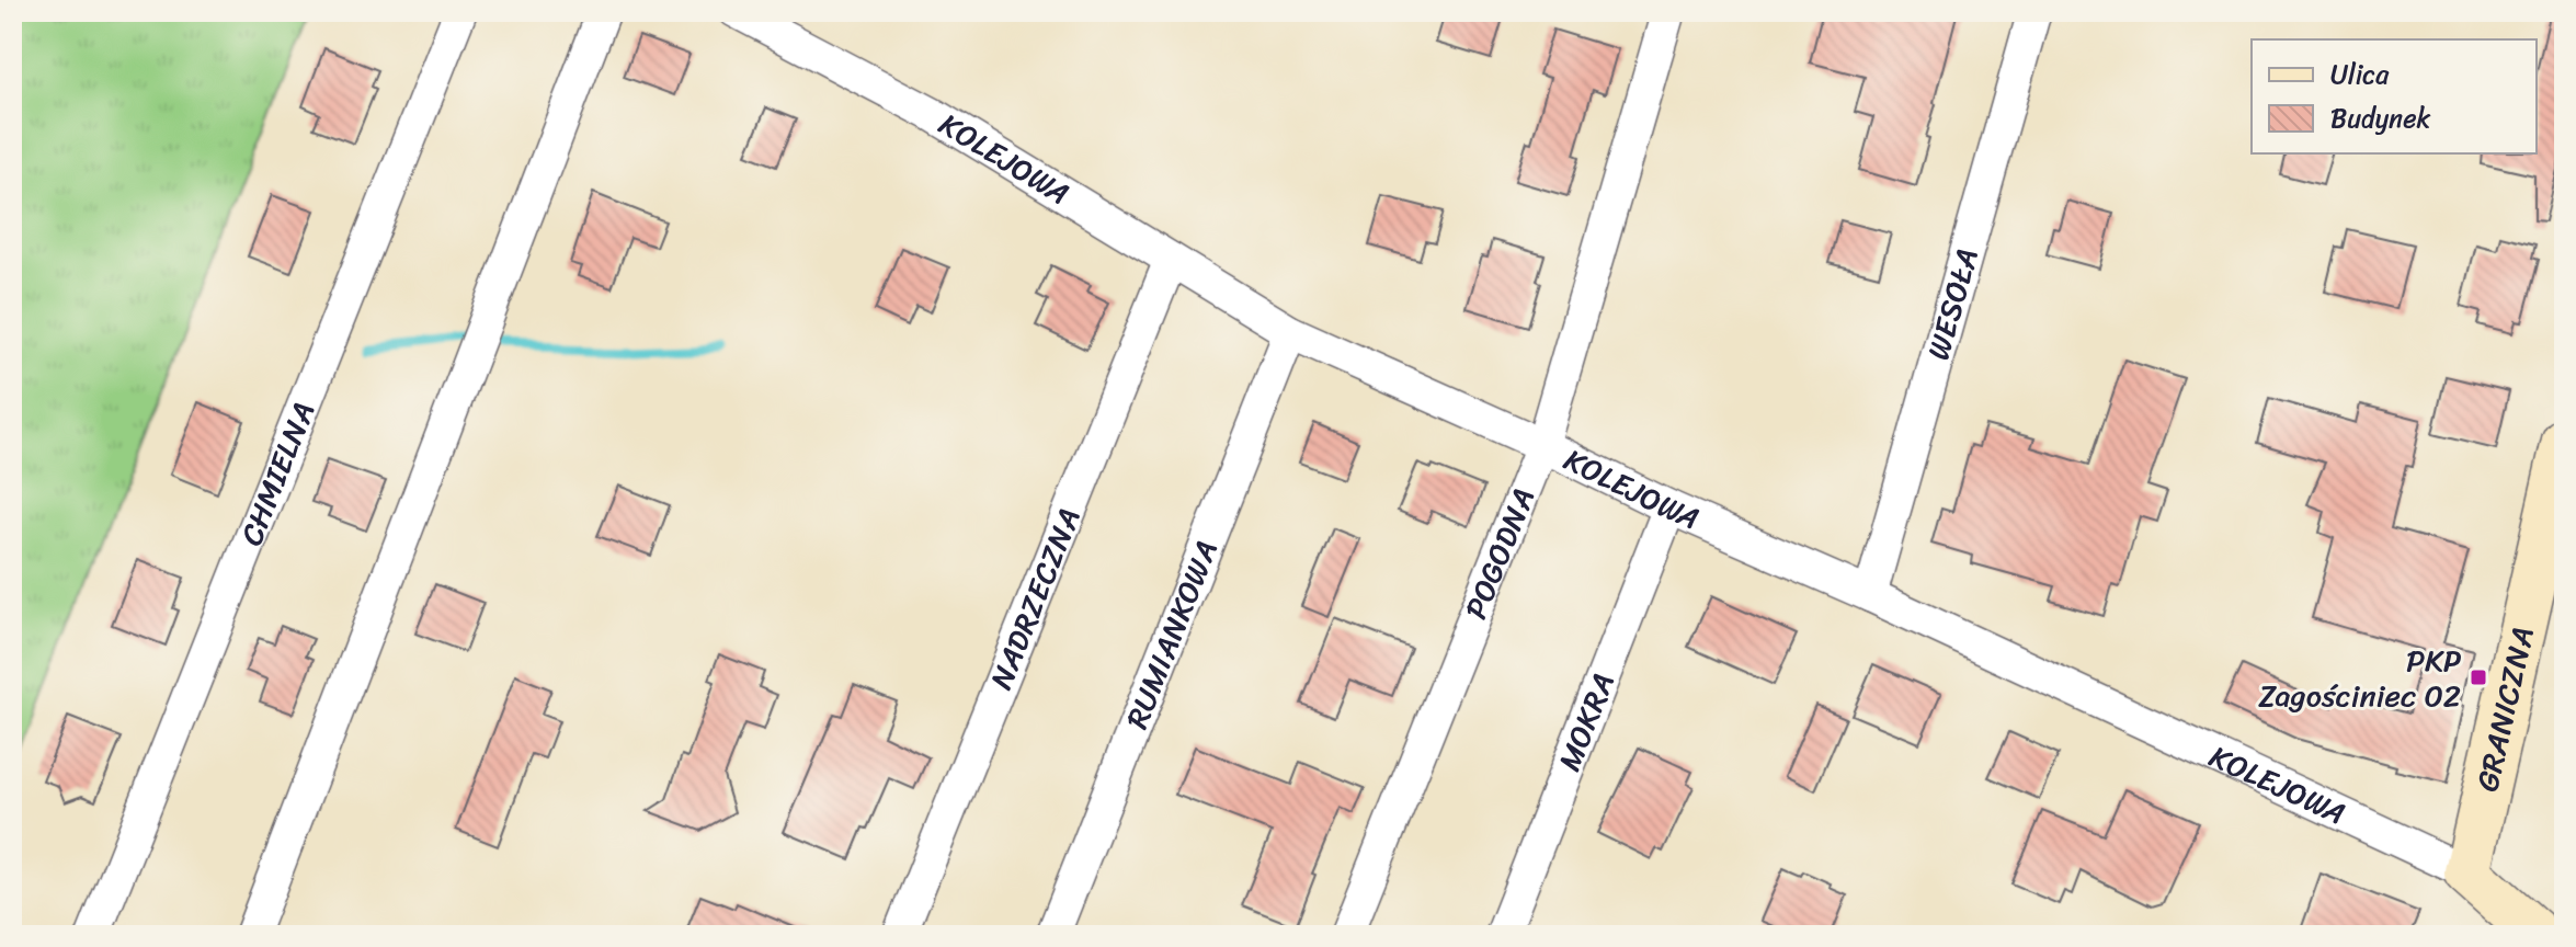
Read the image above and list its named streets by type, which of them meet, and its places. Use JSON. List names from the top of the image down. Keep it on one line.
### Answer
{"streets":{"street":["KOLEJOWA","WESOŁA","CHMIELNA","POGODNA","NADRZECZNA","RUMIANKOWA","GRANICZNA","MOKRA"]},"crossings":[["KOLEJOWA","WESOŁA"],["KOLEJOWA","POGODNA"],["KOLEJOWA","NADRZECZNA"],["KOLEJOWA","RUMIANKOWA"],["KOLEJOWA","GRANICZNA"],["KOLEJOWA","MOKRA"]],"places":{"transit":["PKP Zagościniec 02"]},"legend":["Ulica","Budynek"]}
